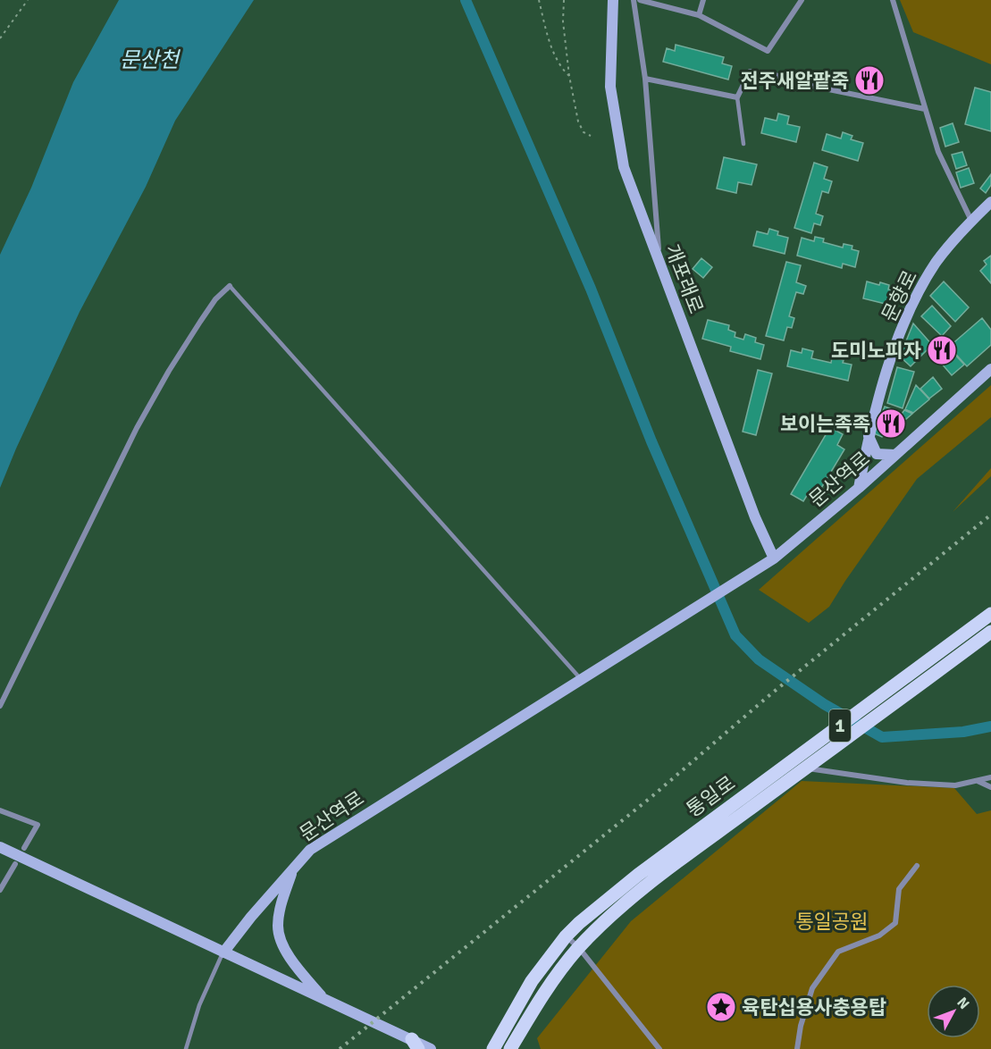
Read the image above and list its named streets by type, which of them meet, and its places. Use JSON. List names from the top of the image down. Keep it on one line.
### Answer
{"streets":{"main road":["1","통일로"],"street":["개포래로","문향로","문산역로"]},"crossings":[["개포래로","문산역로"],["문향로","문산역로"]],"water":["문산천"],"parks":["통일공원"],"places":{"restaurant":["전주새알팥죽","도미노피자","보이는족족"],"place":["육탄십용사충용탑"]},"north":"top right"}
